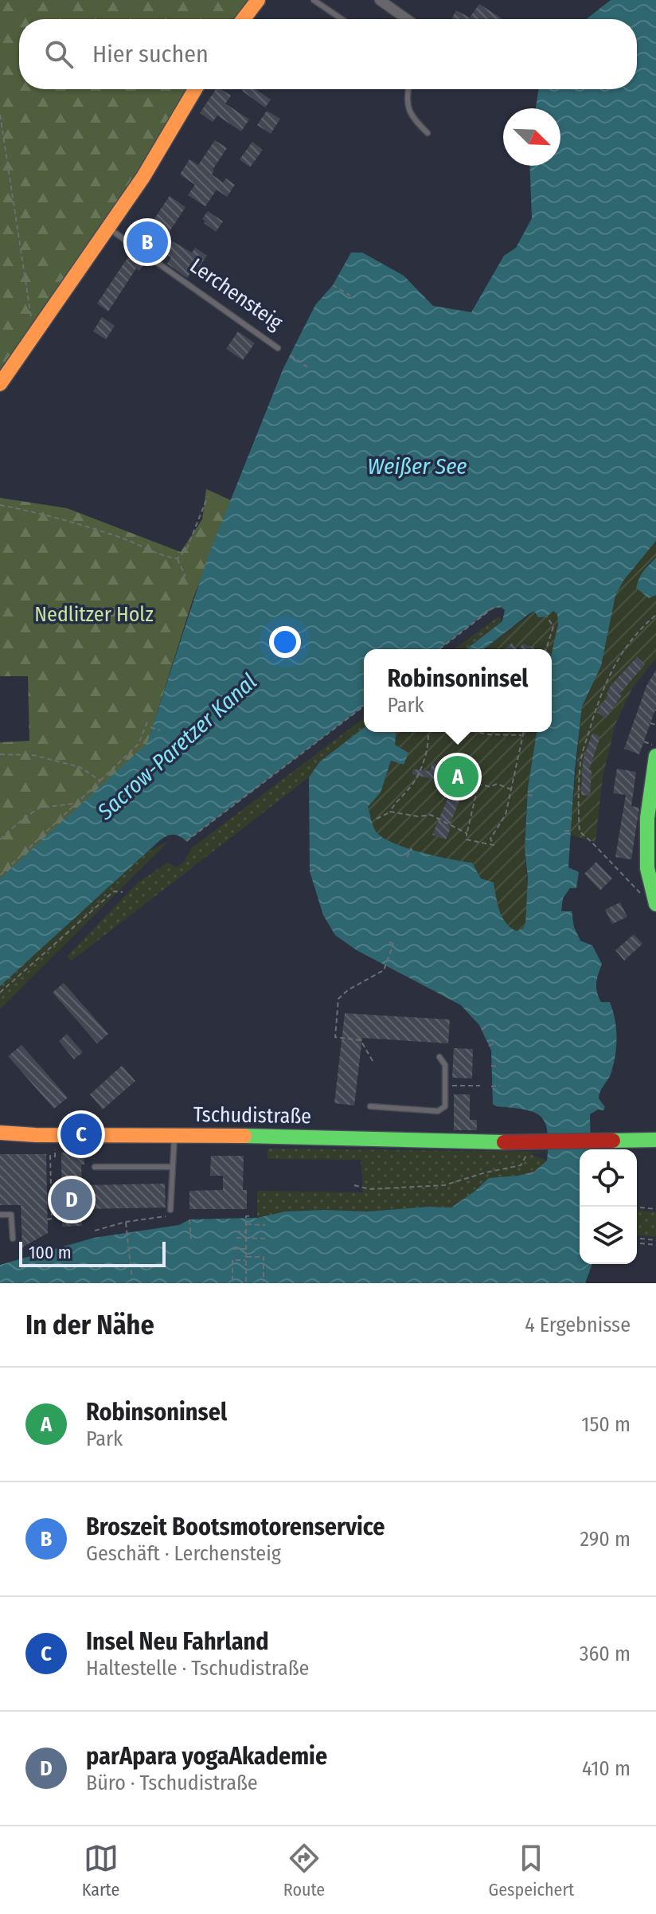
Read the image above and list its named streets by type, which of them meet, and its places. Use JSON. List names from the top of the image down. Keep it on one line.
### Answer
{"streets":{"main road":["Tschudistraße"],"lane":["Lerchensteig"]},"water":["Weißer See","Sacrow-Paretzer Kanal"],"parks":["Nedlitzer Holz"],"scale_bar":"100 m","north":"bottom right","page":{"search":"Hier suchen","pins":["B","A","C","D"],"popup":["Robinsoninsel","Park"],"scale":"100 m","heading":["In der Nähe","4 Ergebnisse"],"list":[{"mark":"A","name":"Robinsoninsel","note":"Park","value":"150 m"},{"mark":"B","name":"Broszeit Bootsmotorenservice","note":"Geschäft · Lerchensteig","value":"290 m"},{"mark":"C","name":"Insel Neu Fahrland","note":"Haltestelle · Tschudistraße","value":"360 m"},{"mark":"D","name":"parApara yogaAkademie","note":"Büro · Tschudistraße","value":"410 m"}],"nav":["Karte","Route","Gespeichert"]}}
